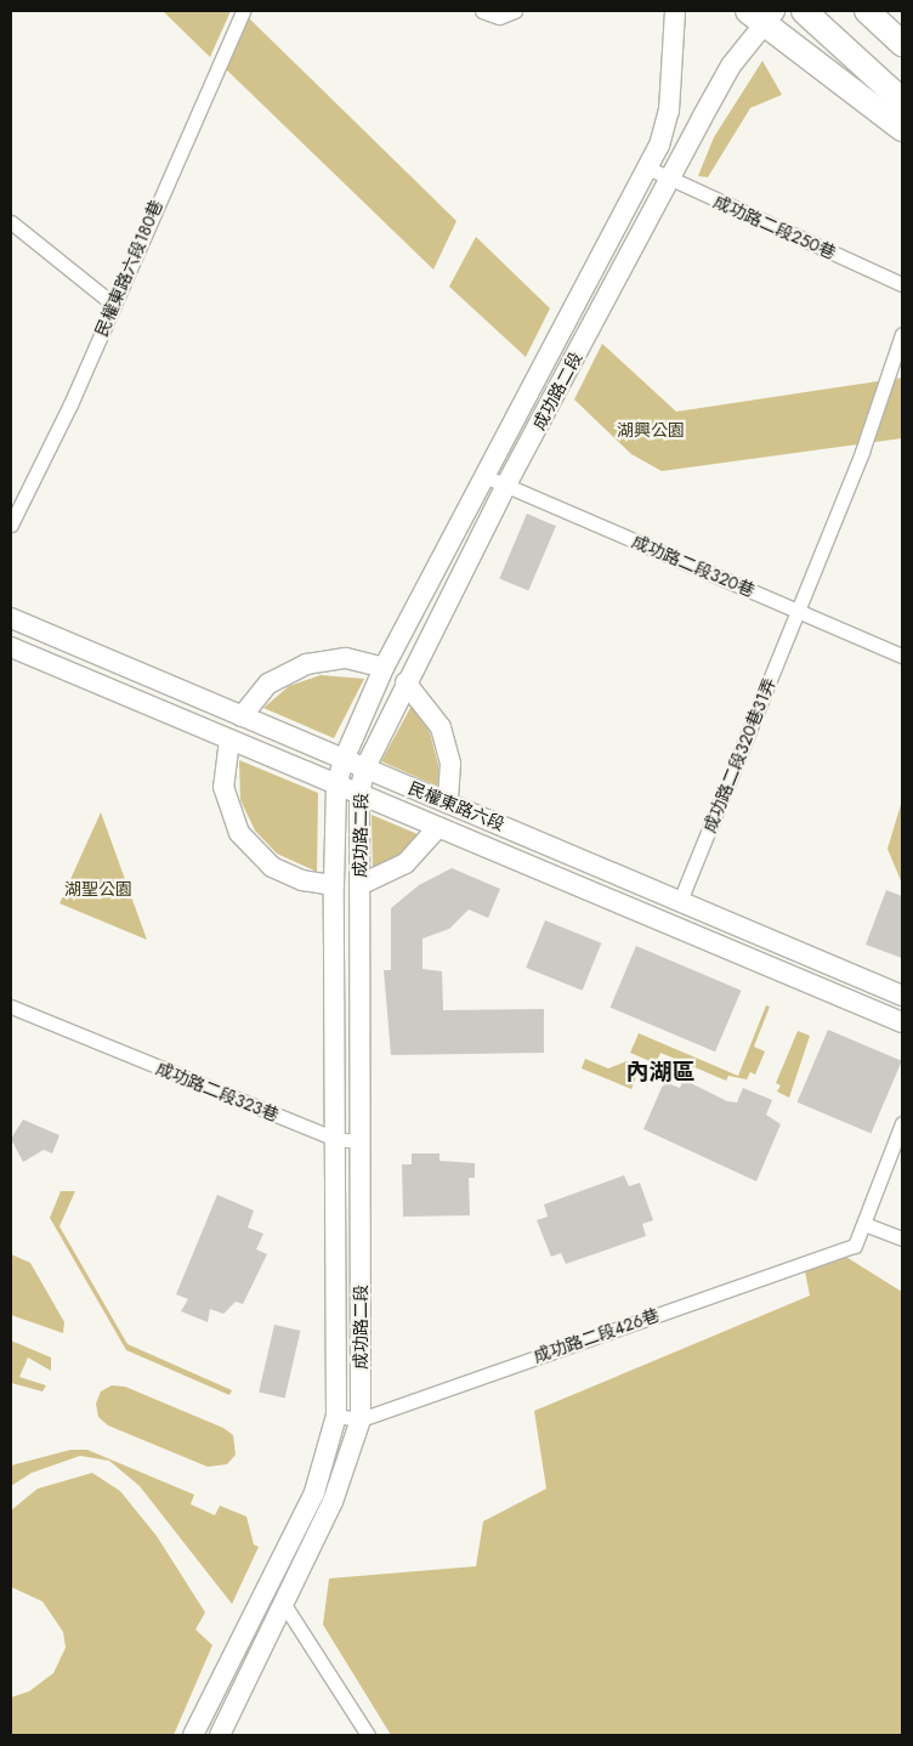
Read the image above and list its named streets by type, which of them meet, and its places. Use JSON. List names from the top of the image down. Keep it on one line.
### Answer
{"streets":{"main road":["成功路二段","民權東路六段"],"street":["成功路二段250巷","民權東路六段180巷","成功路二段320巷","成功路二段320巷31弄","成功路二段323巷","成功路二段426巷"]},"crossings":[["成功路二段250巷","成功路二段"],["成功路二段","成功路二段320巷"],["成功路二段","民權東路六段"],["成功路二段","成功路二段323巷"],["成功路二段","成功路二段426巷"],["成功路二段320巷","成功路二段320巷31弄"],["成功路二段320巷31弄","民權東路六段"]],"districts":["內湖區"],"parks":["湖興公園","湖聖公園"]}
